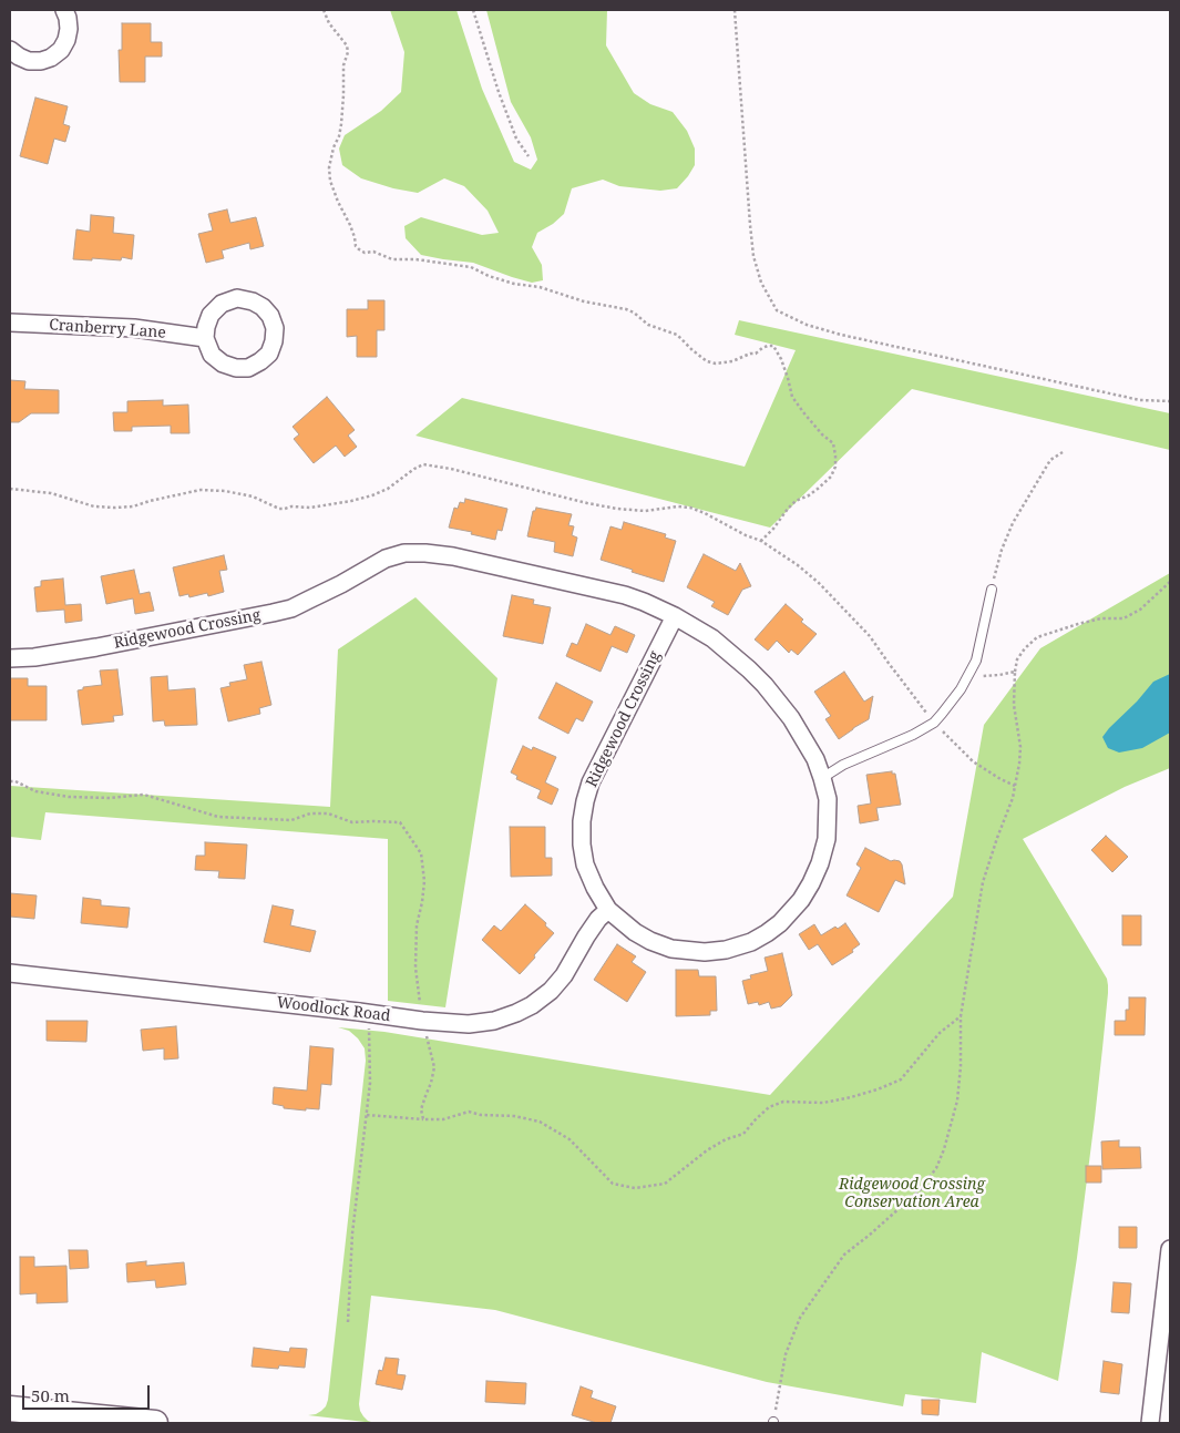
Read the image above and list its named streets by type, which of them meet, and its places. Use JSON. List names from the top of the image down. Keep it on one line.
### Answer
{"streets":{"street":["Cranberry Lane","Ridgewood Crossing","Woodlock Road"]},"crossings":[["Ridgewood Crossing","Woodlock Road"]],"parks":["Ridgewood Crossing Conservation Area"],"scale_bar":"50 m"}
